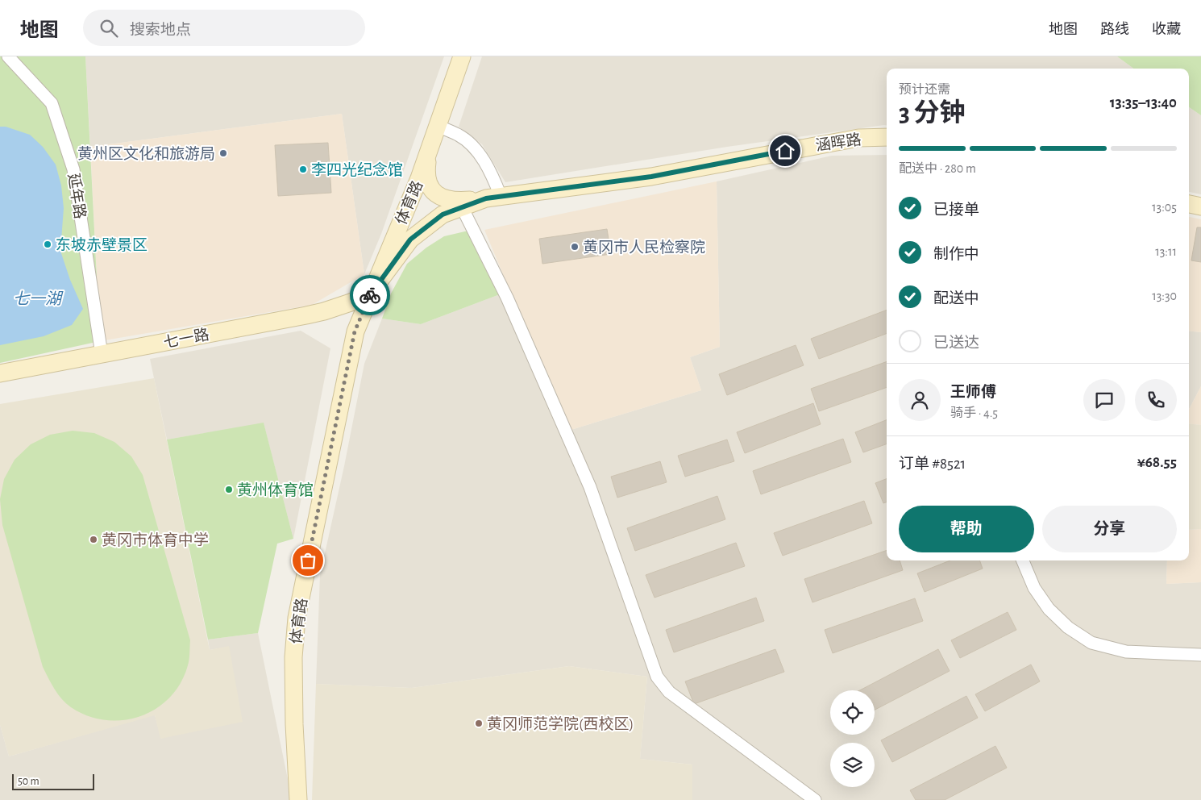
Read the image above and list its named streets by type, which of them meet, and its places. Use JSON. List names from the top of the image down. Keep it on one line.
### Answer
{"streets":{"street":["涵晖路","延年路","体育路","七一路"]},"crossings":[["涵晖路","体育路"],["涵晖路","七一路"],["延年路","七一路"],["体育路","七一路"]],"water":["七一湖"],"places":["黄州区文化和旅游局","李四光纪念馆","东坡赤壁景区","黄冈市人民检察院","黄州体育馆","黄冈市体育中学","黄冈师范学院(西校区)"],"scale_bar":"50 m","page":{"header":"地图","search":"搜索地点","nav":["地图","路线","收藏"],"heading":["3 分钟","预计还需","13:35–13:40"],"panel":["王师傅","骑手 · 4.5","订单 #8521","¥68.55"],"bar":"配送中 · 280 m","list":[["已接单","13:05"],["制作中","13:11"],["配送中","13:30"],"已送达"],"buttons":["帮助","分享"],"scale":"50 m"}}
